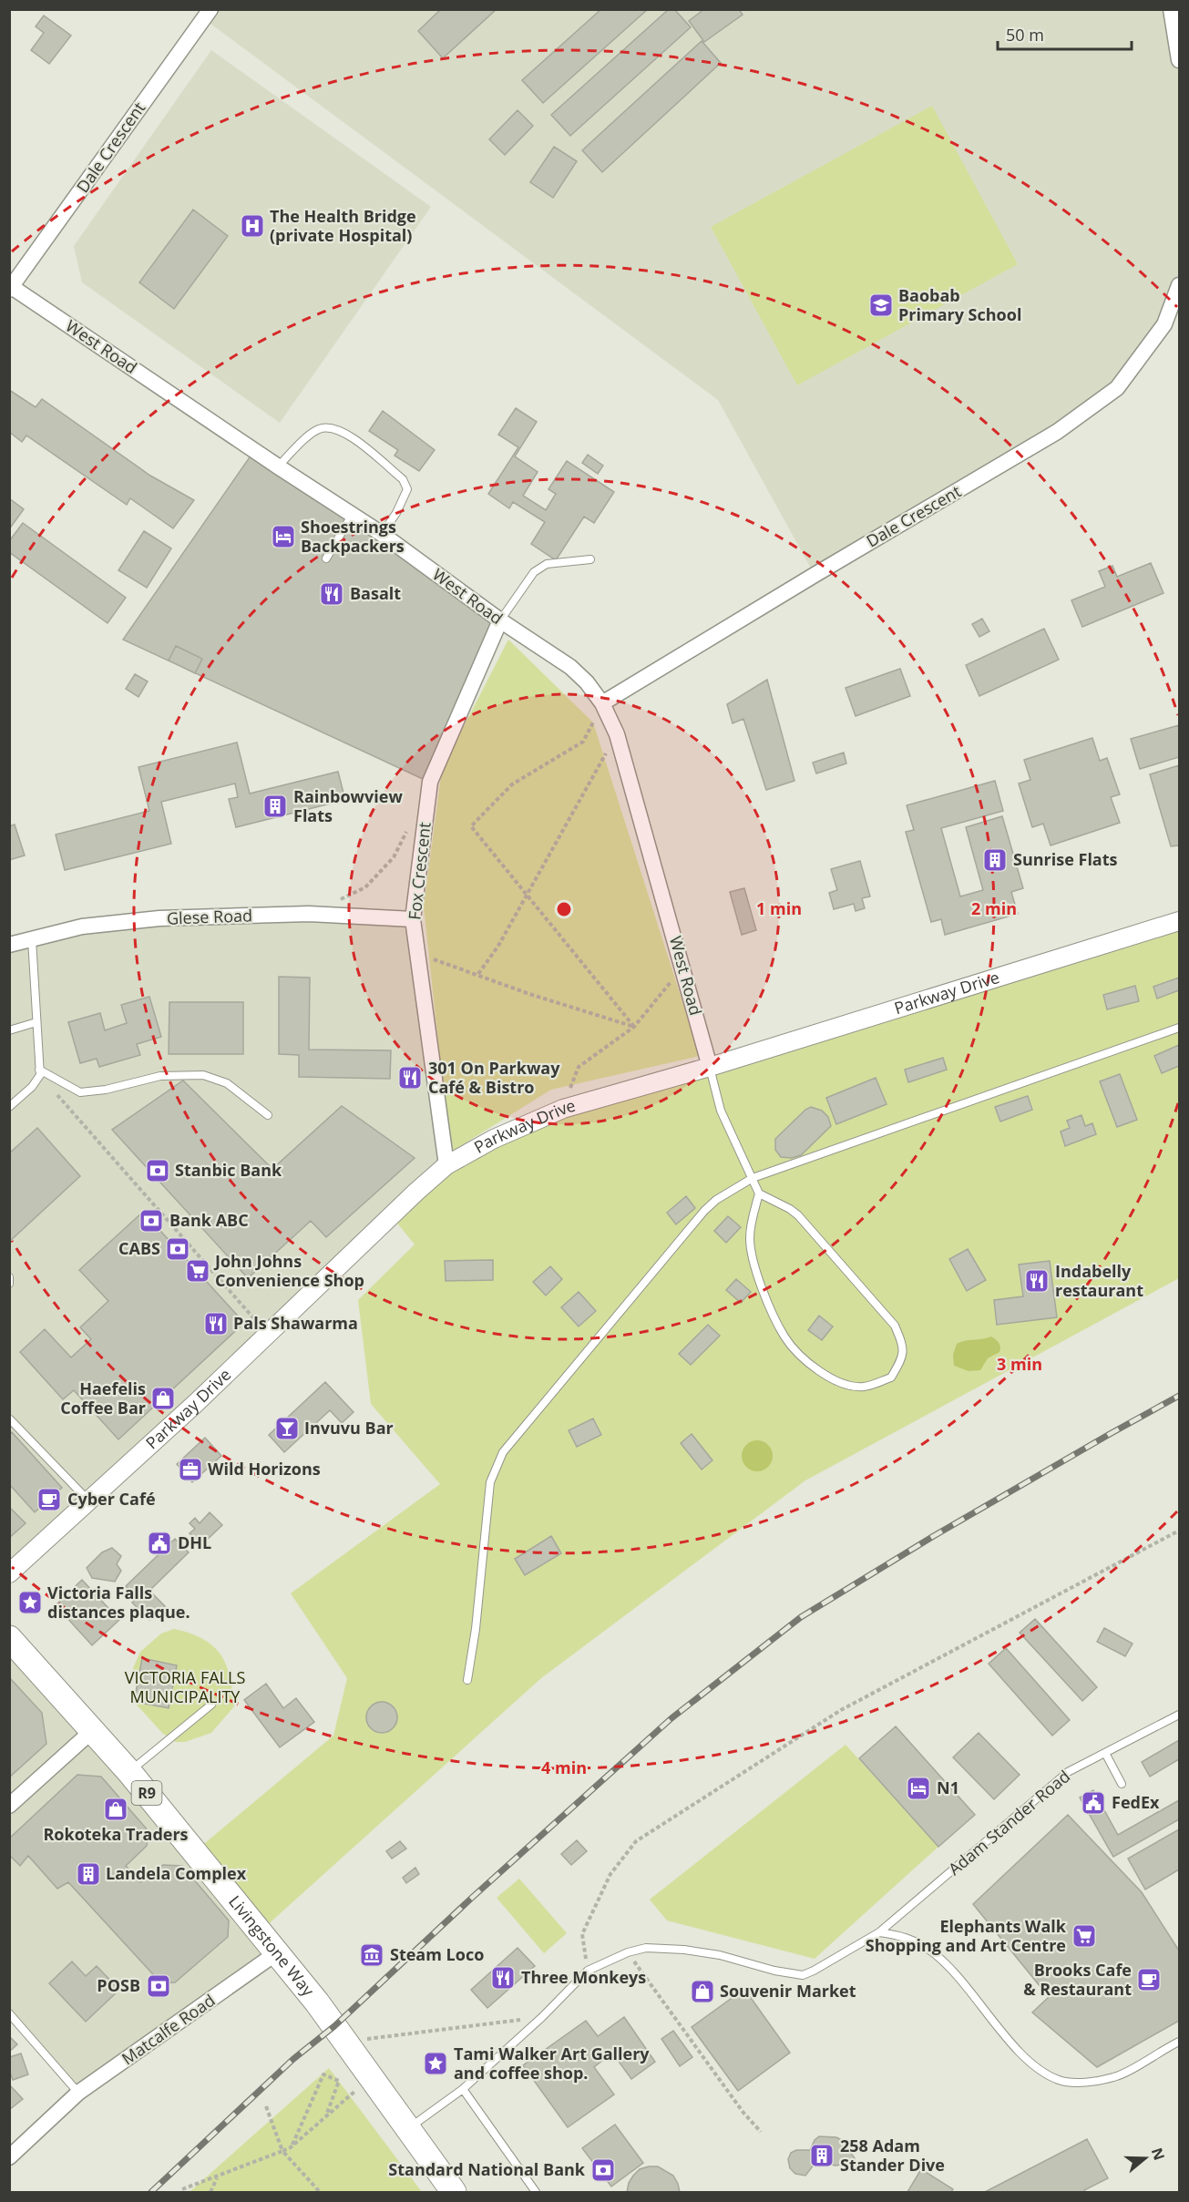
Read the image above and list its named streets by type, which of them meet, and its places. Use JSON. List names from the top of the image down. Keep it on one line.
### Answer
{"streets":{"highway":["R9","Livingstone Way"],"street":["Dale Crescent","West Road","Fox Crescent","Glese Road","Parkway Drive","Matcalfe Road"],"lane":["Adam Stander Road"]},"crossings":[["Dale Crescent","West Road"],["West Road","Fox Crescent"],["West Road","Parkway Drive"],["Fox Crescent","Glese Road"],["Fox Crescent","Parkway Drive"],["Adam Stander Road","Livingstone Way"],["Livingstone Way","Matcalfe Road"]],"parks":["VICTORIA FALLS MUNICIPALITY"],"places":{"hospital":["The Health Bridge (private Hospital)"],"school or university":["Baobab Primary School"],"hotel":["Shoestrings Backpackers","N1"],"restaurant":["Basalt","301 On Parkway Café & Bistro","Indabelly restaurant","Pals Shawarma","Three Monkeys"],"building":["Rainbowview Flats","Sunrise Flats","Landela Complex","258 Adam Stander Dive"],"bank":["Stanbic Bank","Bank ABC","CABS","POSB","Standard National Bank"],"supermarket":["John Johns Convenience Shop","Elephants Walk Shopping and Art Centre"],"shop":["Haefelis Coffee Bar","Rokoteka Traders","Souvenir Market"],"bar":["Invuvu Bar"],"office":["Wild Horizons"],"cafe":["Cyber Café","Brooks Cafe & Restaurant"],"public building":["DHL","FedEx"],"place":["Victoria Falls distances plaque.","Tami Walker Art Gallery and coffee shop."],"museum":["Steam Loco"]},"scale_bar":"50 m","north":"right","rings":["1 min","2 min","3 min","4 min"]}
